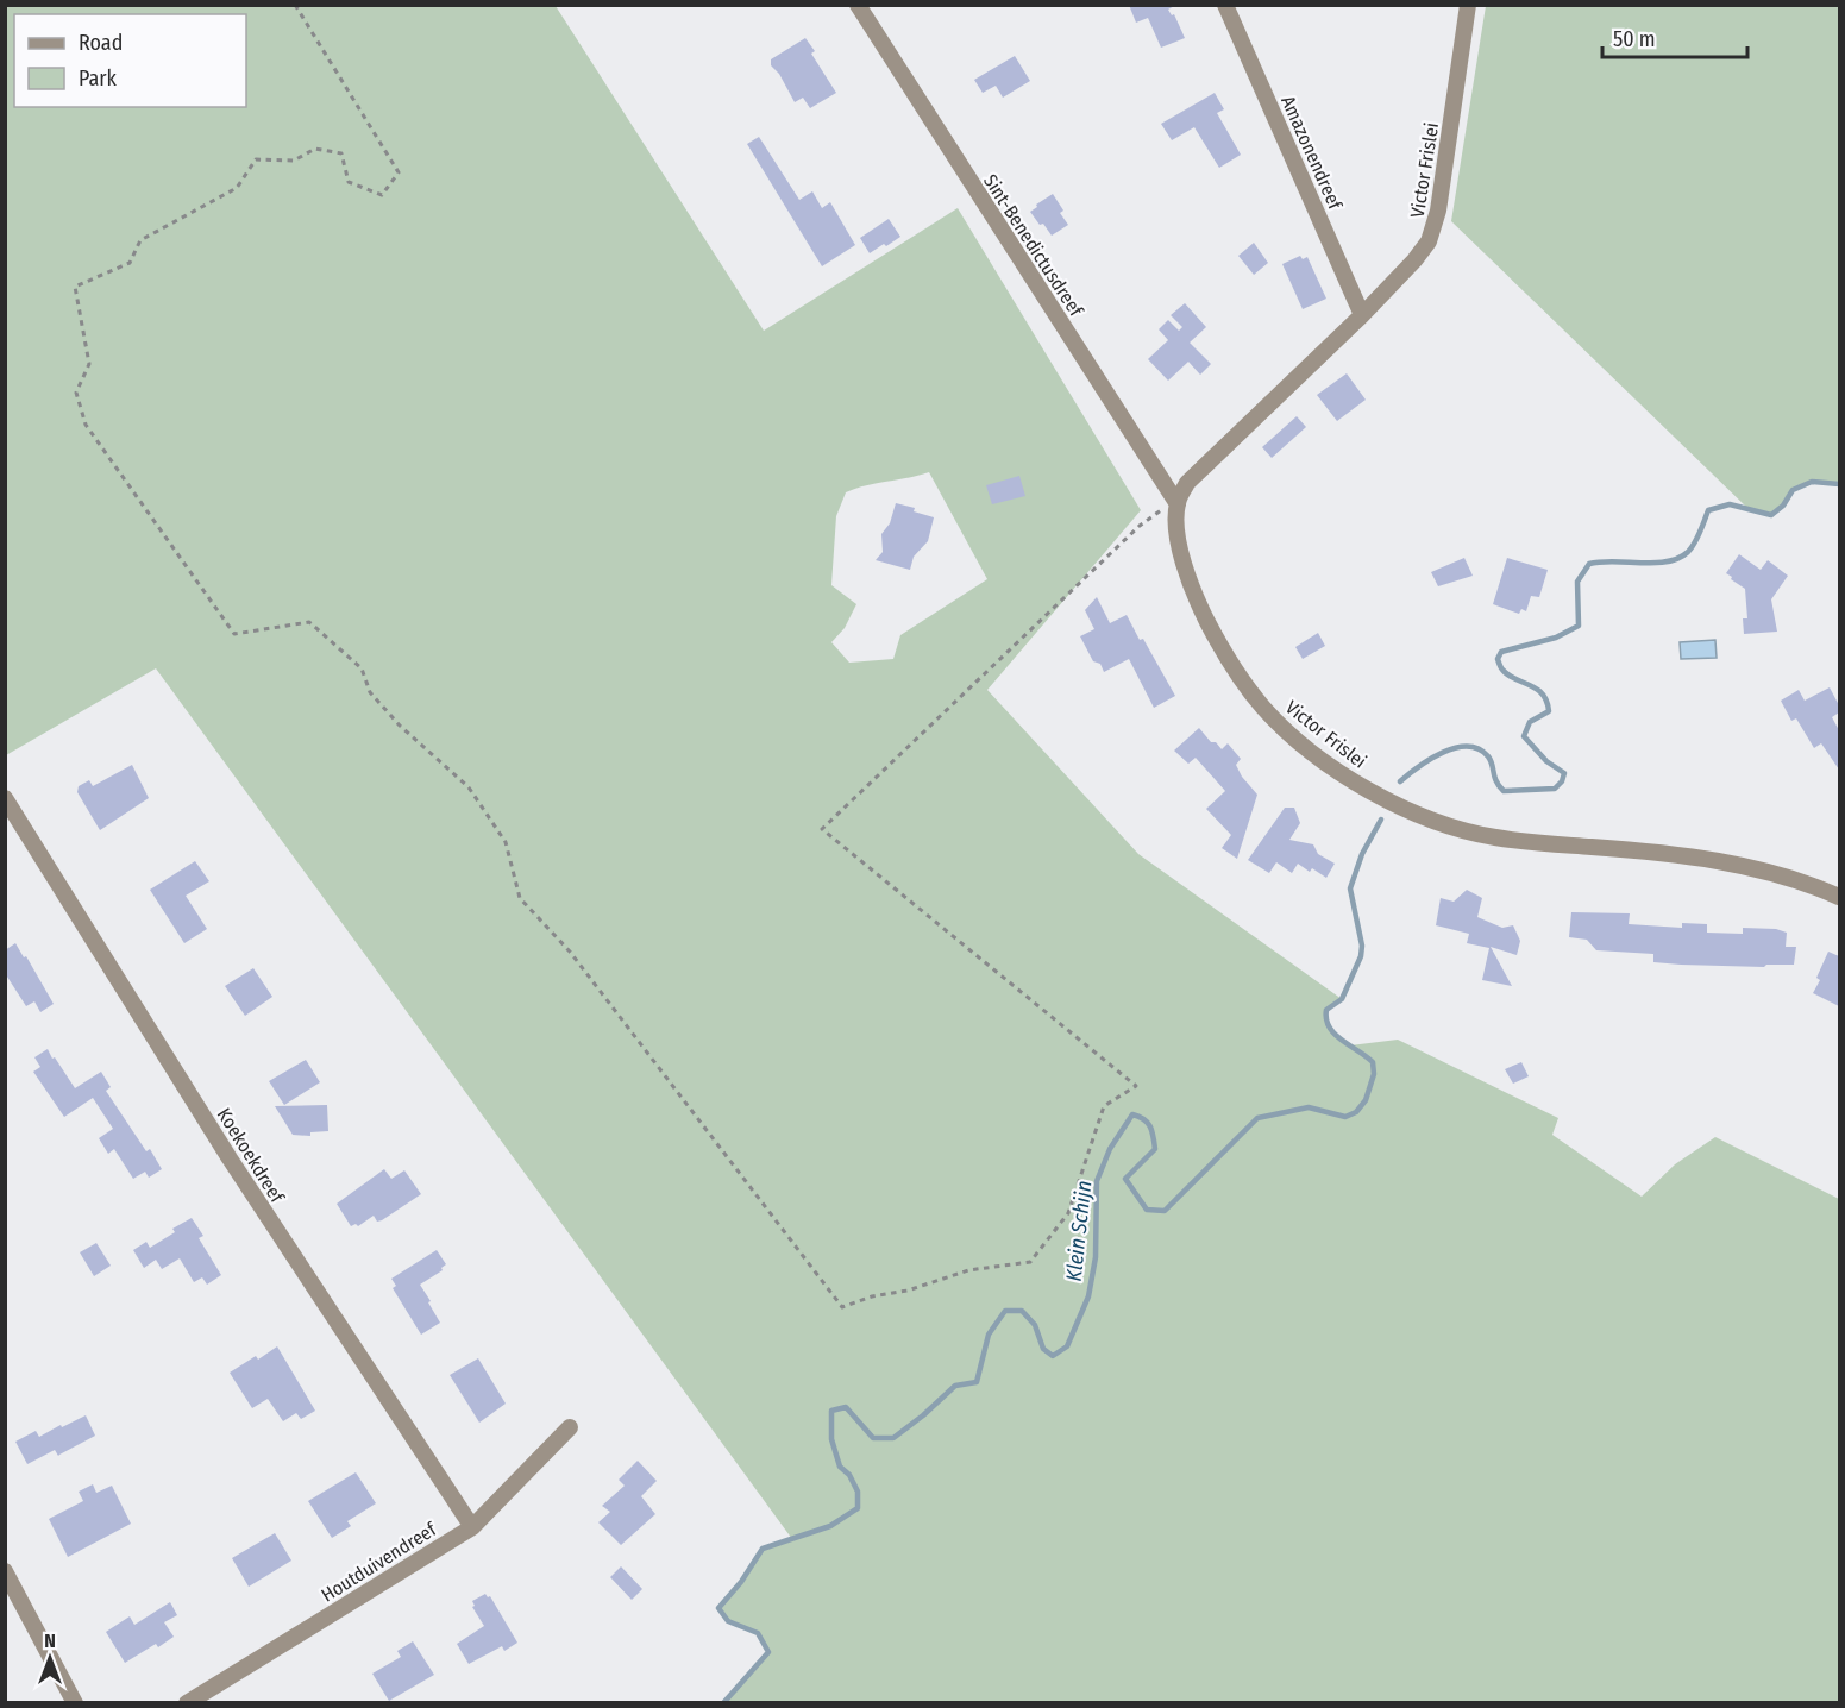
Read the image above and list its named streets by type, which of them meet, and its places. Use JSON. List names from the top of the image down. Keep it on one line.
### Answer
{"streets":{"street":["Amazonendreef","Victor Frislei","Sint-Benedictusdreef","Koekoekdreef","Houtduivendreef"]},"crossings":[["Amazonendreef","Victor Frislei"],["Victor Frislei","Sint-Benedictusdreef"],["Koekoekdreef","Houtduivendreef"]],"water":["Klein Schijn"],"legend":["Road","Park"],"scale_bar":"50 m","north":"top"}
